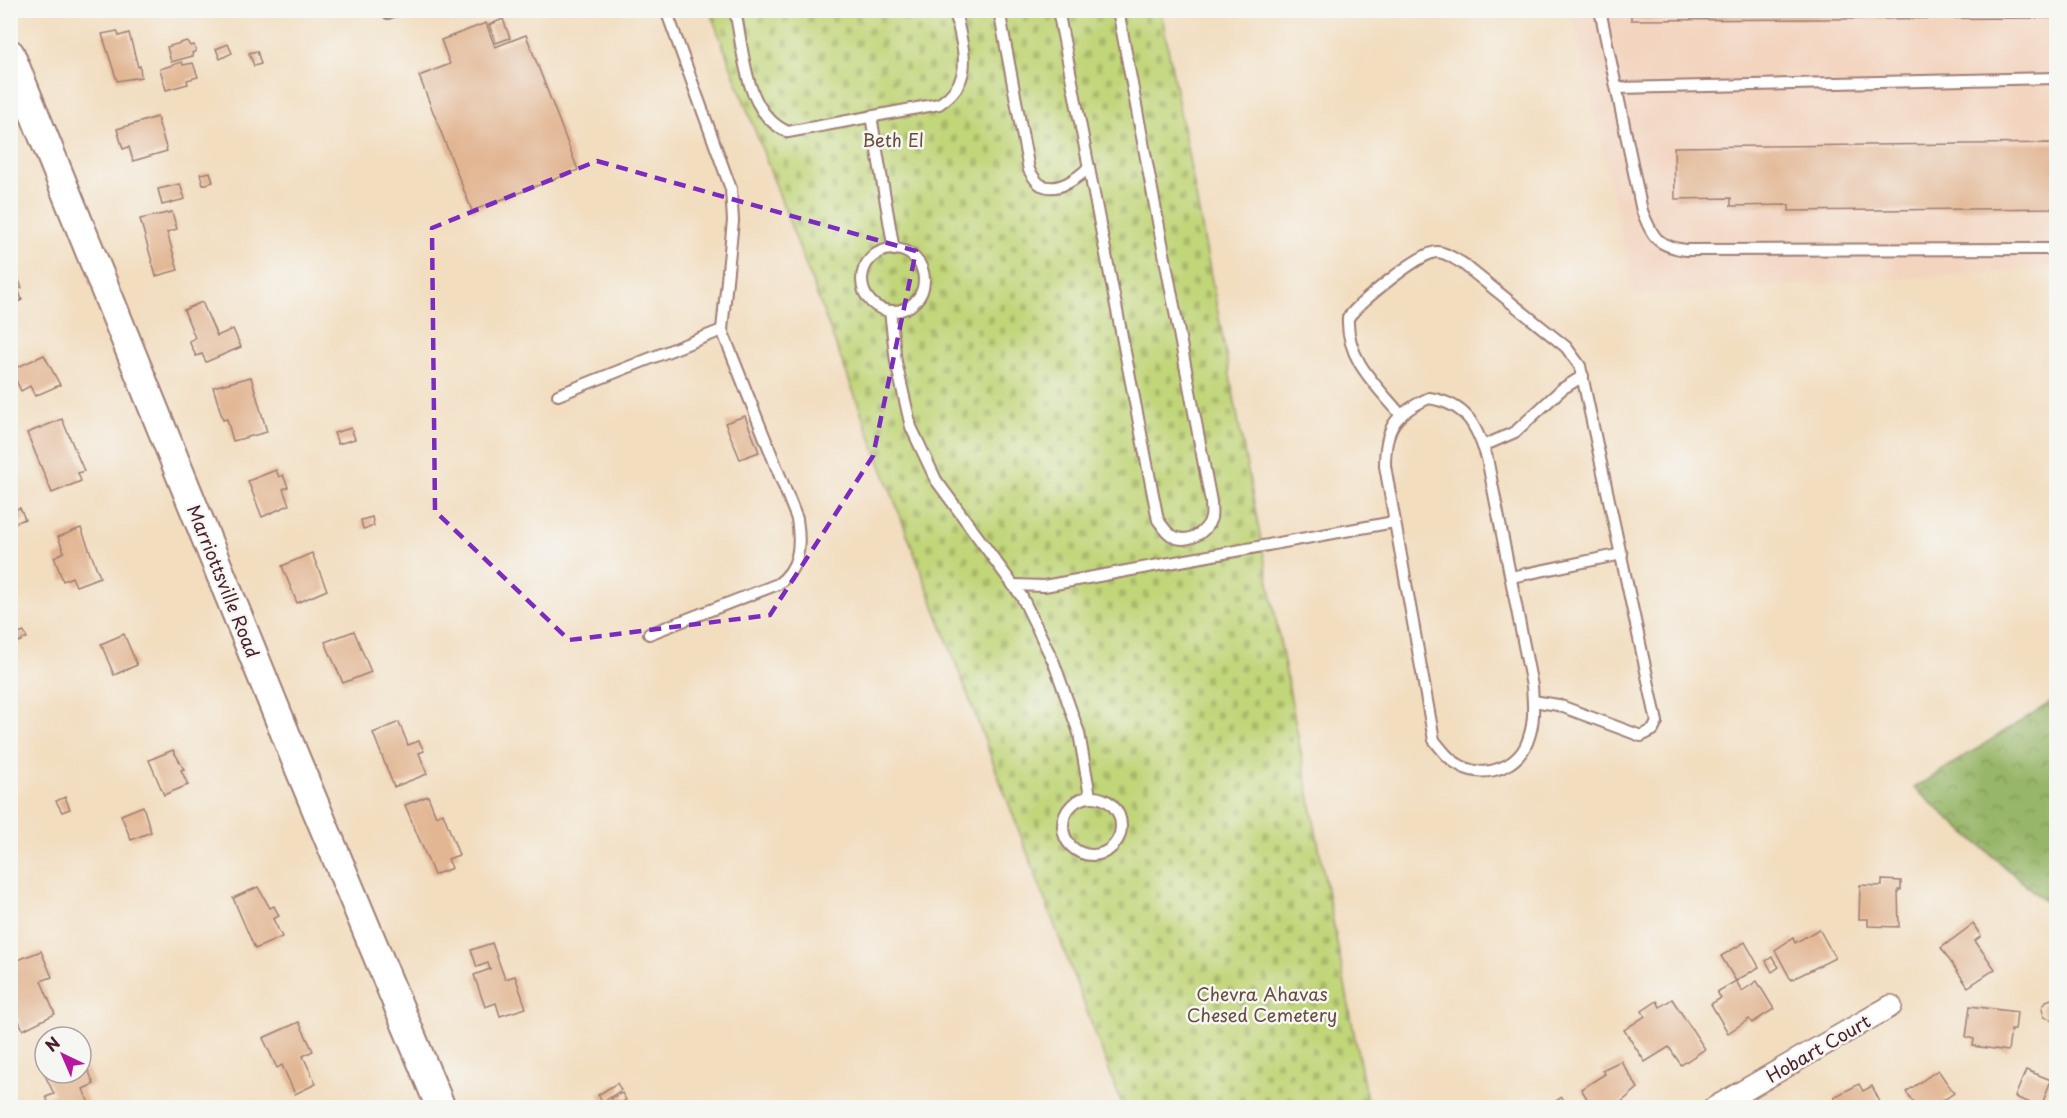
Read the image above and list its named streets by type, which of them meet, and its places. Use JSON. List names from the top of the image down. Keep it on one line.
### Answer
{"streets":{"main road":["Marriottsville Road"],"street":["Hobart Court"]},"parks":["Beth El","Chevra Ahavas Chesed Cemetery"],"north":"top left"}
